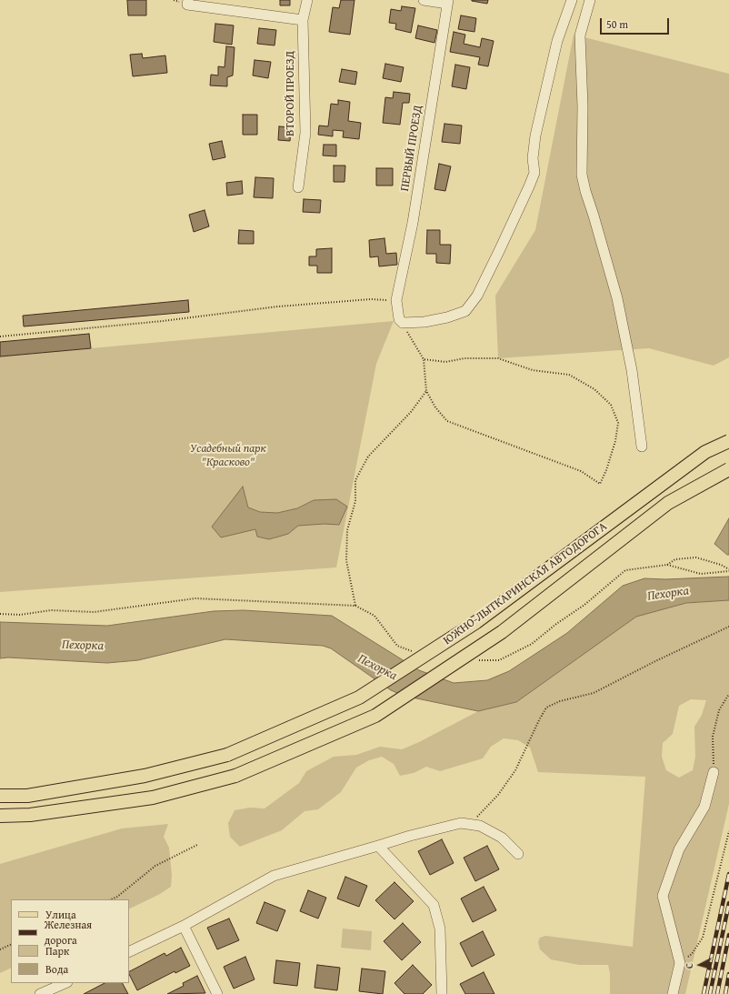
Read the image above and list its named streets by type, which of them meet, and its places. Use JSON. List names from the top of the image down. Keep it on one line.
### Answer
{"streets":{"main road":["ЮЖНО-ЛЫТКАРИНСКАЯ АВТОДОРОГА"],"street":["ВТОРОЙ ПРОЕЗД","ПЕРВЫЙ ПРОЕЗД"]},"water":["Пехорка"],"parks":["Усадебный парк \"Красково\""],"legend":["Улица","Железная дорога","Парк","Вода"],"scale_bar":"50 m","north":"left"}
